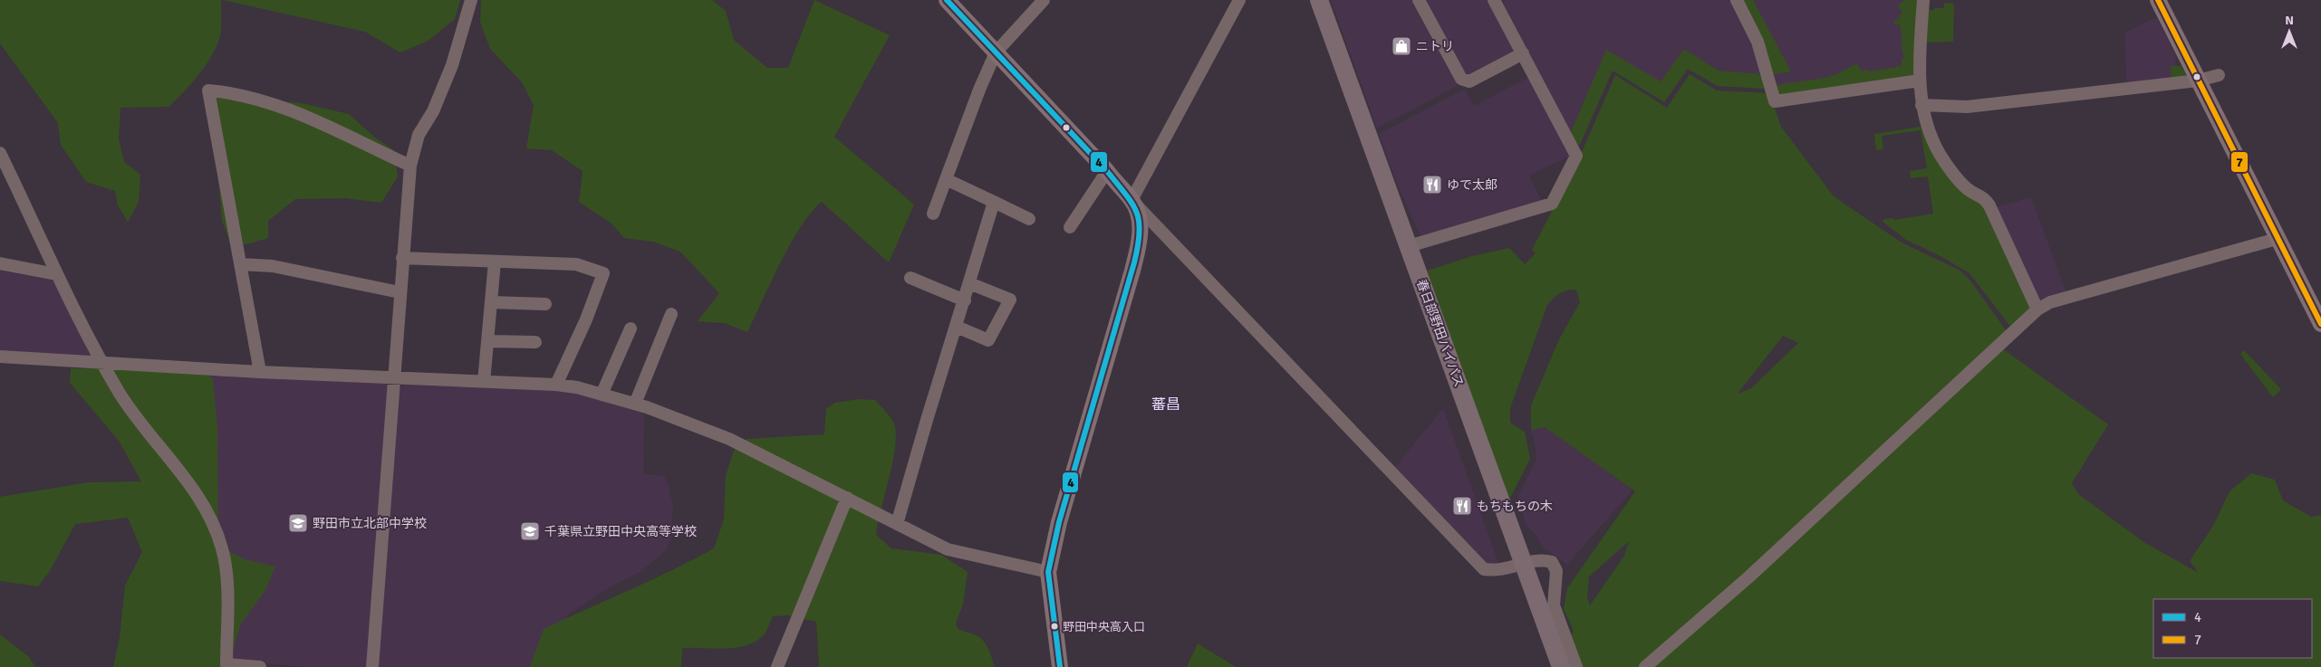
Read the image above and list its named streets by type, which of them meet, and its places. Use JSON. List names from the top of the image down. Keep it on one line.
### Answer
{"streets":{"highway":["春日部野田バイパス"]},"districts":["蕃昌"],"places":{"shop":["ニトリ"],"restaurant":["ゆで太郎","もちもちの木"],"school or university":["野田市立北部中学校","千葉県立野田中央高等学校"],"other":["野田中央高入口"]},"lines":["transit line 4","transit line 7"],"legend":["4","7"],"north":"top"}
